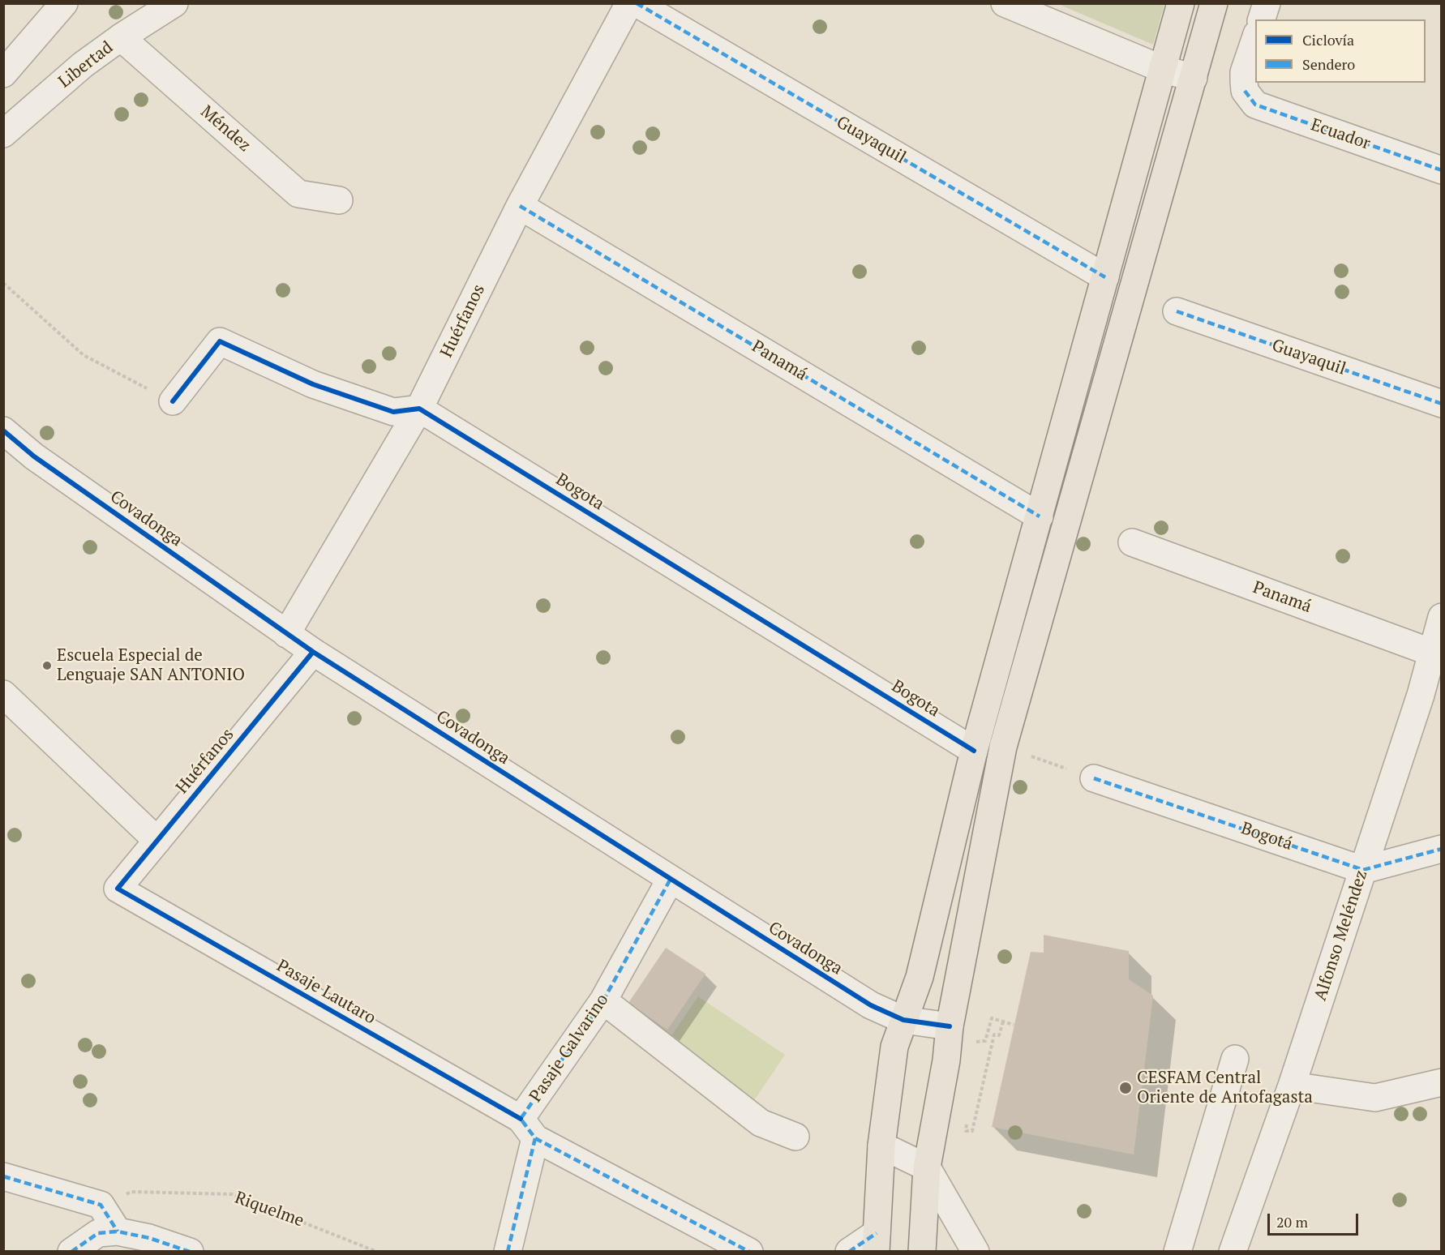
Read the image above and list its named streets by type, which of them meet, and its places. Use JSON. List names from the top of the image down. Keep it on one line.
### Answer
{"streets":{"street":["Libertad","Méndez","Ecuador","Guayaquil","Huérfanos","Panamá","Bogota","Covadonga","Bogotá","Alfonso Meléndez","Pasaje Lautaro","Pasaje Galvarino"],"path":["Riquelme"]},"crossings":[["Libertad","Méndez"],["Huérfanos","Panamá"],["Huérfanos","Bogota"],["Huérfanos","Covadonga"],["Huérfanos","Pasaje Lautaro"],["Panamá","Alfonso Meléndez"],["Covadonga","Pasaje Galvarino"],["Bogotá","Alfonso Meléndez"],["Pasaje Lautaro","Pasaje Galvarino"]],"places":["Escuela Especial de Lenguaje SAN ANTONIO","CESFAM Central Oriente de Antofagasta"],"legend":["Ciclovía","Sendero"],"scale_bar":"20 m"}
